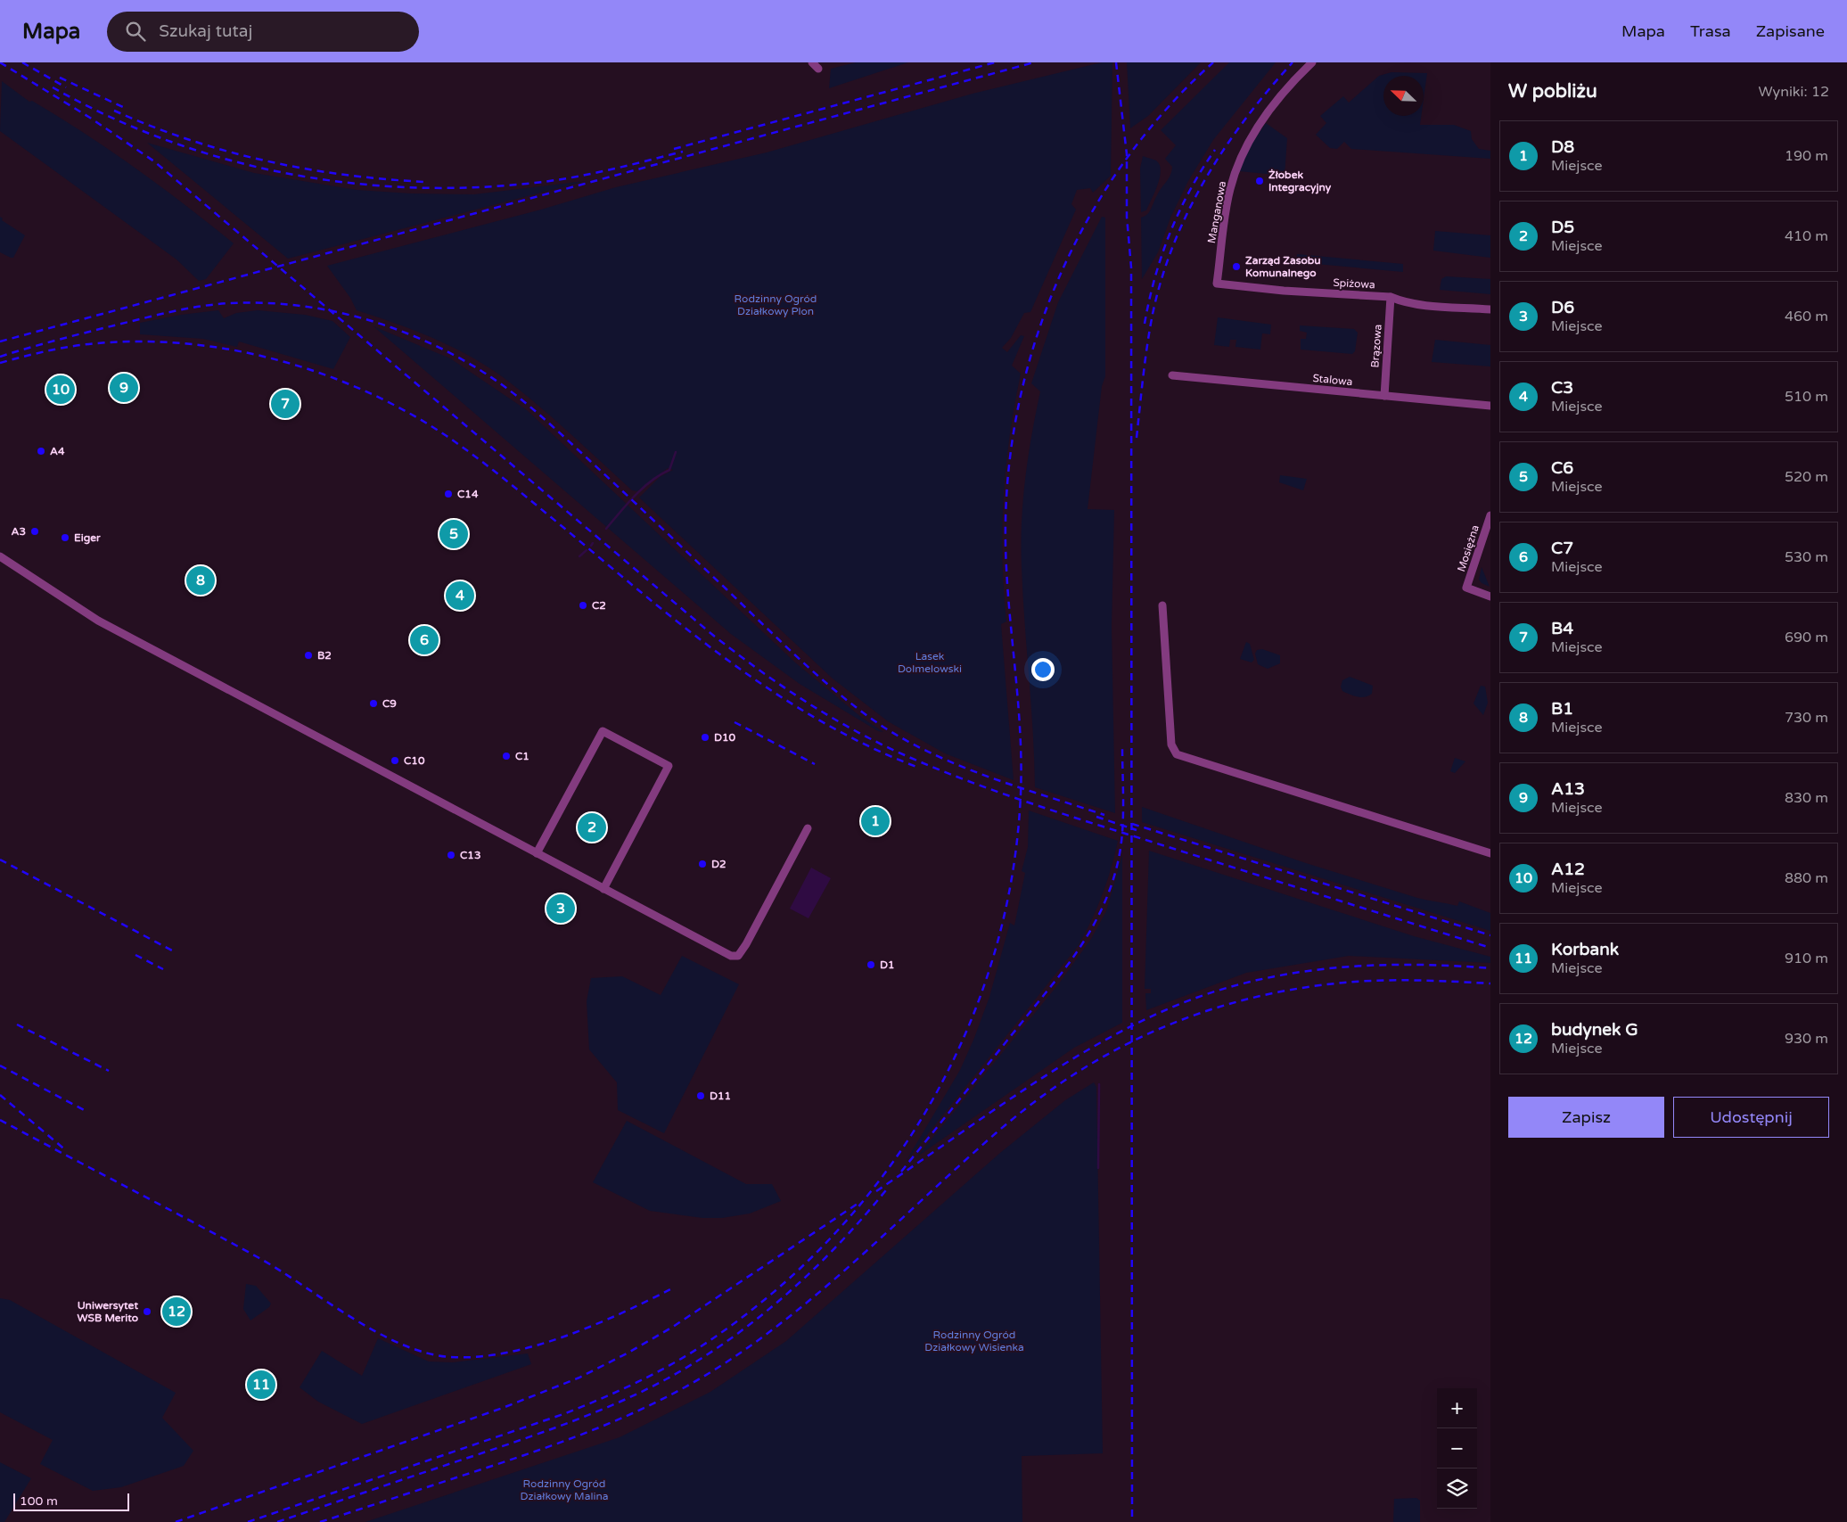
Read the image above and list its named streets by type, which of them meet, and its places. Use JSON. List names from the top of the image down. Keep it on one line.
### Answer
{"streets":{"street":["Manganowa","Spiżowa","Brązowa","Stalowa","Mosiężna"]},"crossings":[["Manganowa","Spiżowa"],["Spiżowa","Brązowa"],["Brązowa","Stalowa"]],"parks":["Rodzinny Ogród Działkowy Plon","Lasek Dolmelowski","Rodzinny Ogród Działkowy Wisienka","Rodzinny Ogród Działkowy Malina"],"places":["Żłobek Integracyjny","Zarząd Zasobu Komunalnego","A4","C14","A3","Eiger","C2","B2","C9","D10","C1","C10","C13","D2","D1","D11","Uniwersytet WSB Merito"],"scale_bar":"100 m","north":"top left","page":{"header":"Mapa","search":"Szukaj tutaj","nav":["Mapa","Trasa","Zapisane"],"heading":["W pobliżu","Wyniki: 12"],"list":[{"mark":"1","name":"D8","note":"Miejsce","value":"190 m"},{"mark":"2","name":"D5","note":"Miejsce","value":"410 m"},{"mark":"3","name":"D6","note":"Miejsce","value":"460 m"},{"mark":"4","name":"C3","note":"Miejsce","value":"510 m"},{"mark":"5","name":"C6","note":"Miejsce","value":"520 m"},{"mark":"6","name":"C7","note":"Miejsce","value":"530 m"},{"mark":"7","name":"B4","note":"Miejsce","value":"690 m"},{"mark":"8","name":"B1","note":"Miejsce","value":"730 m"},{"mark":"9","name":"A13","note":"Miejsce","value":"830 m"},{"mark":"10","name":"A12","note":"Miejsce","value":"880 m"},{"mark":"11","name":"Korbank","note":"Miejsce","value":"910 m"},{"mark":"12","name":"budynek G","note":"Miejsce","value":"930 m"}],"pins":["9","10","7","5","8","4","6","1","2","3","12","11"],"buttons":["Zapisz","Udostępnij"],"map_buttons":["+","−"],"scale":"100 m"}}
